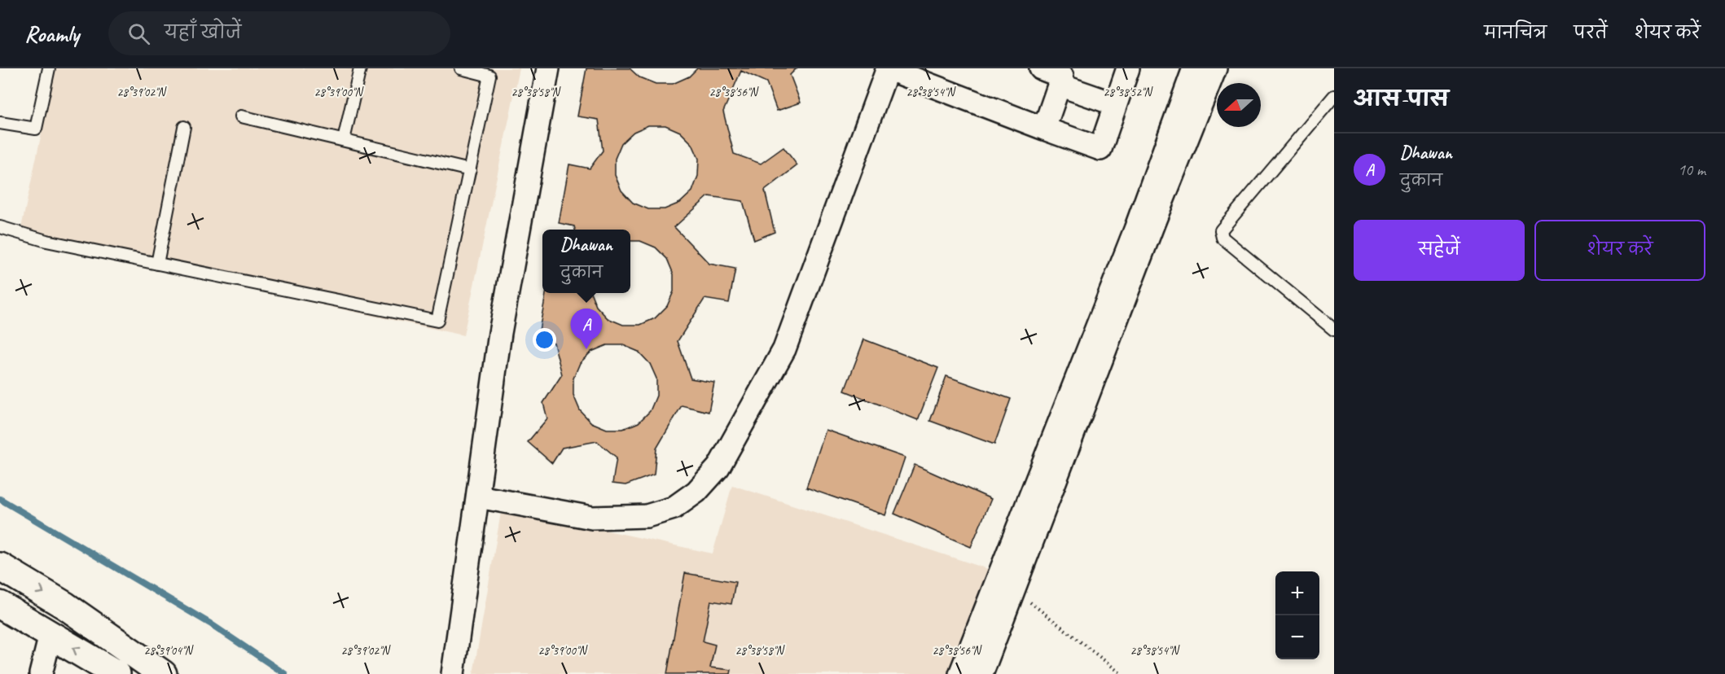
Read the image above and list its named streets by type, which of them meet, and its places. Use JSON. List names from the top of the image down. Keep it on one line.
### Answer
{"north":"left","page":{"header":"Roamly","search":"यहाँ खोजें","nav":["मानचित्र","परतें","शेयर करें"],"heading":"आस-पास","list":[{"mark":"A","name":"Dhawan","note":"दुकान","value":"10 m"}],"buttons":["सहेजें","शेयर करें"],"popup":["Dhawan","दुकान"],"pins":"A","map_buttons":["+","−"]},"coordinates":["28°39'02\"N","28°39'00\"N","28°38'56\"N","28°38'54\"N","28°38'52\"N","28°38'58\"N","28°39'04\"N"]}
